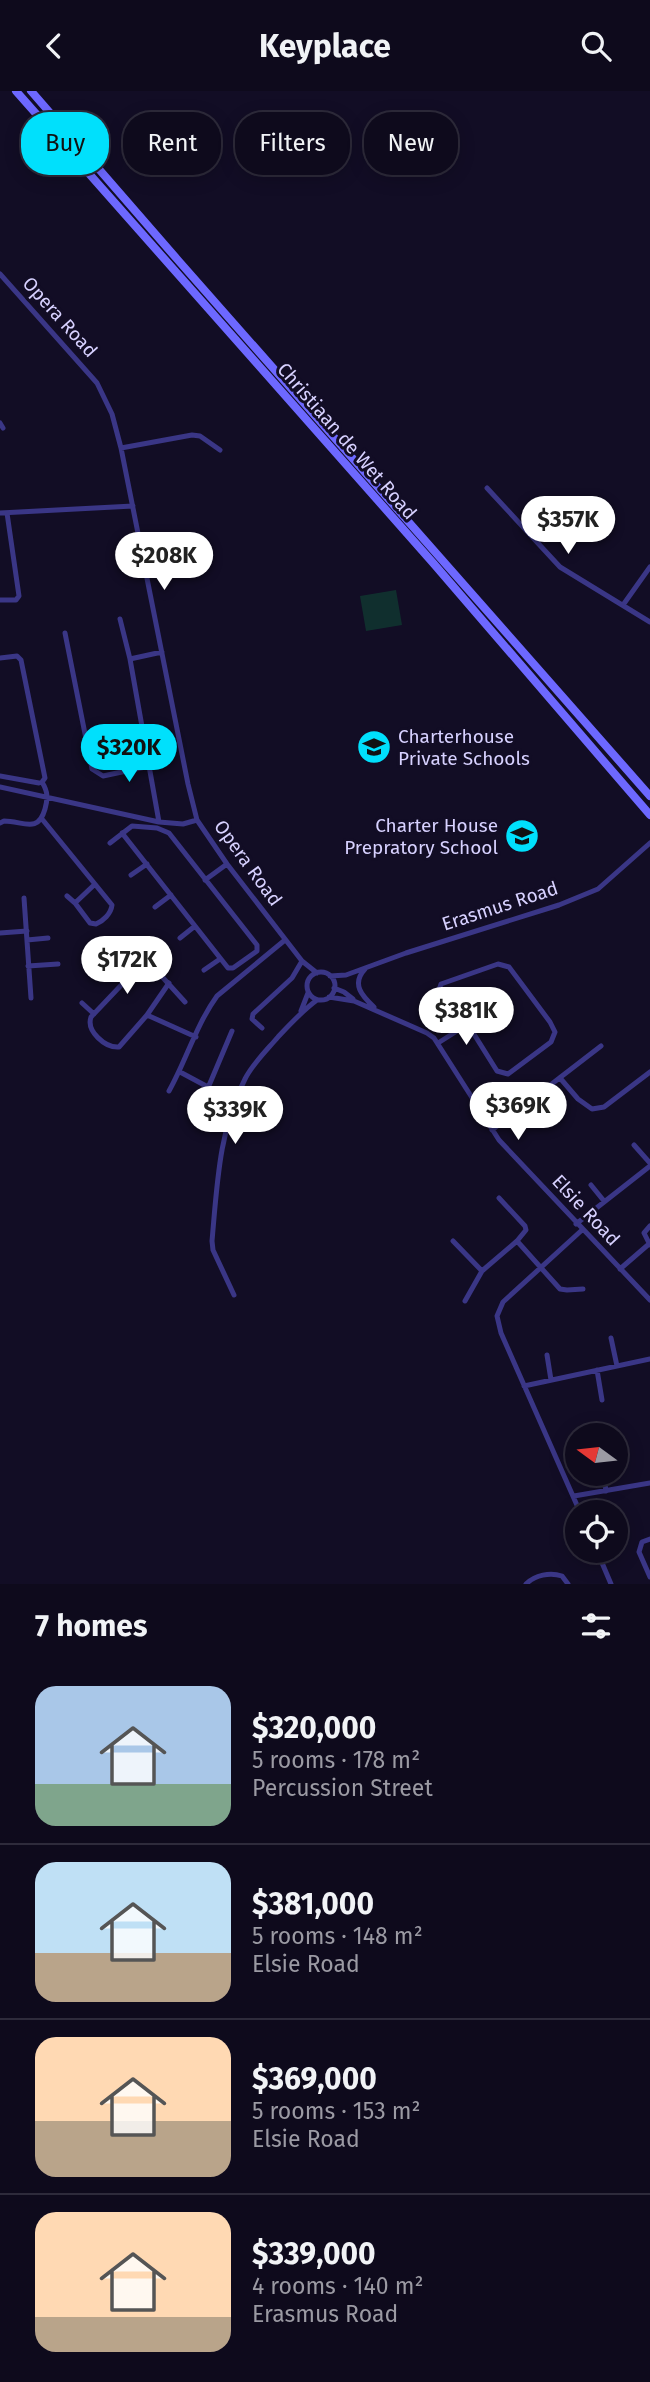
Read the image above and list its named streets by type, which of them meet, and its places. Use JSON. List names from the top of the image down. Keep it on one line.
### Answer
{"streets":{"main road":["Christiaan de Wet Road"],"street":["Opera Road","Erasmus Road","Elsie Road"]},"crossings":[["Opera Road","Erasmus Road"],["Opera Road","Elsie Road"],["Erasmus Road","Elsie Road"]],"places":{"school or university":["Charterhouse Private Schools","Charter House Prepratory School"]},"north":"left","page":{"header":"Keyplace","chip":["Buy","Rent","Filters","New"],"price":["$357K","$208K","$320K","$172K","$381K","$369K","$339K"],"heading":"7 homes","list":[{"name":"$320,000","note":"5 rooms · 178 m² · Percussion Street"},{"name":"$381,000","note":"5 rooms · 148 m² · Elsie Road"},{"name":"$369,000","note":"5 rooms · 153 m² · Elsie Road"},{"name":"$339,000","note":"4 rooms · 140 m² · Erasmus Road"}]}}
